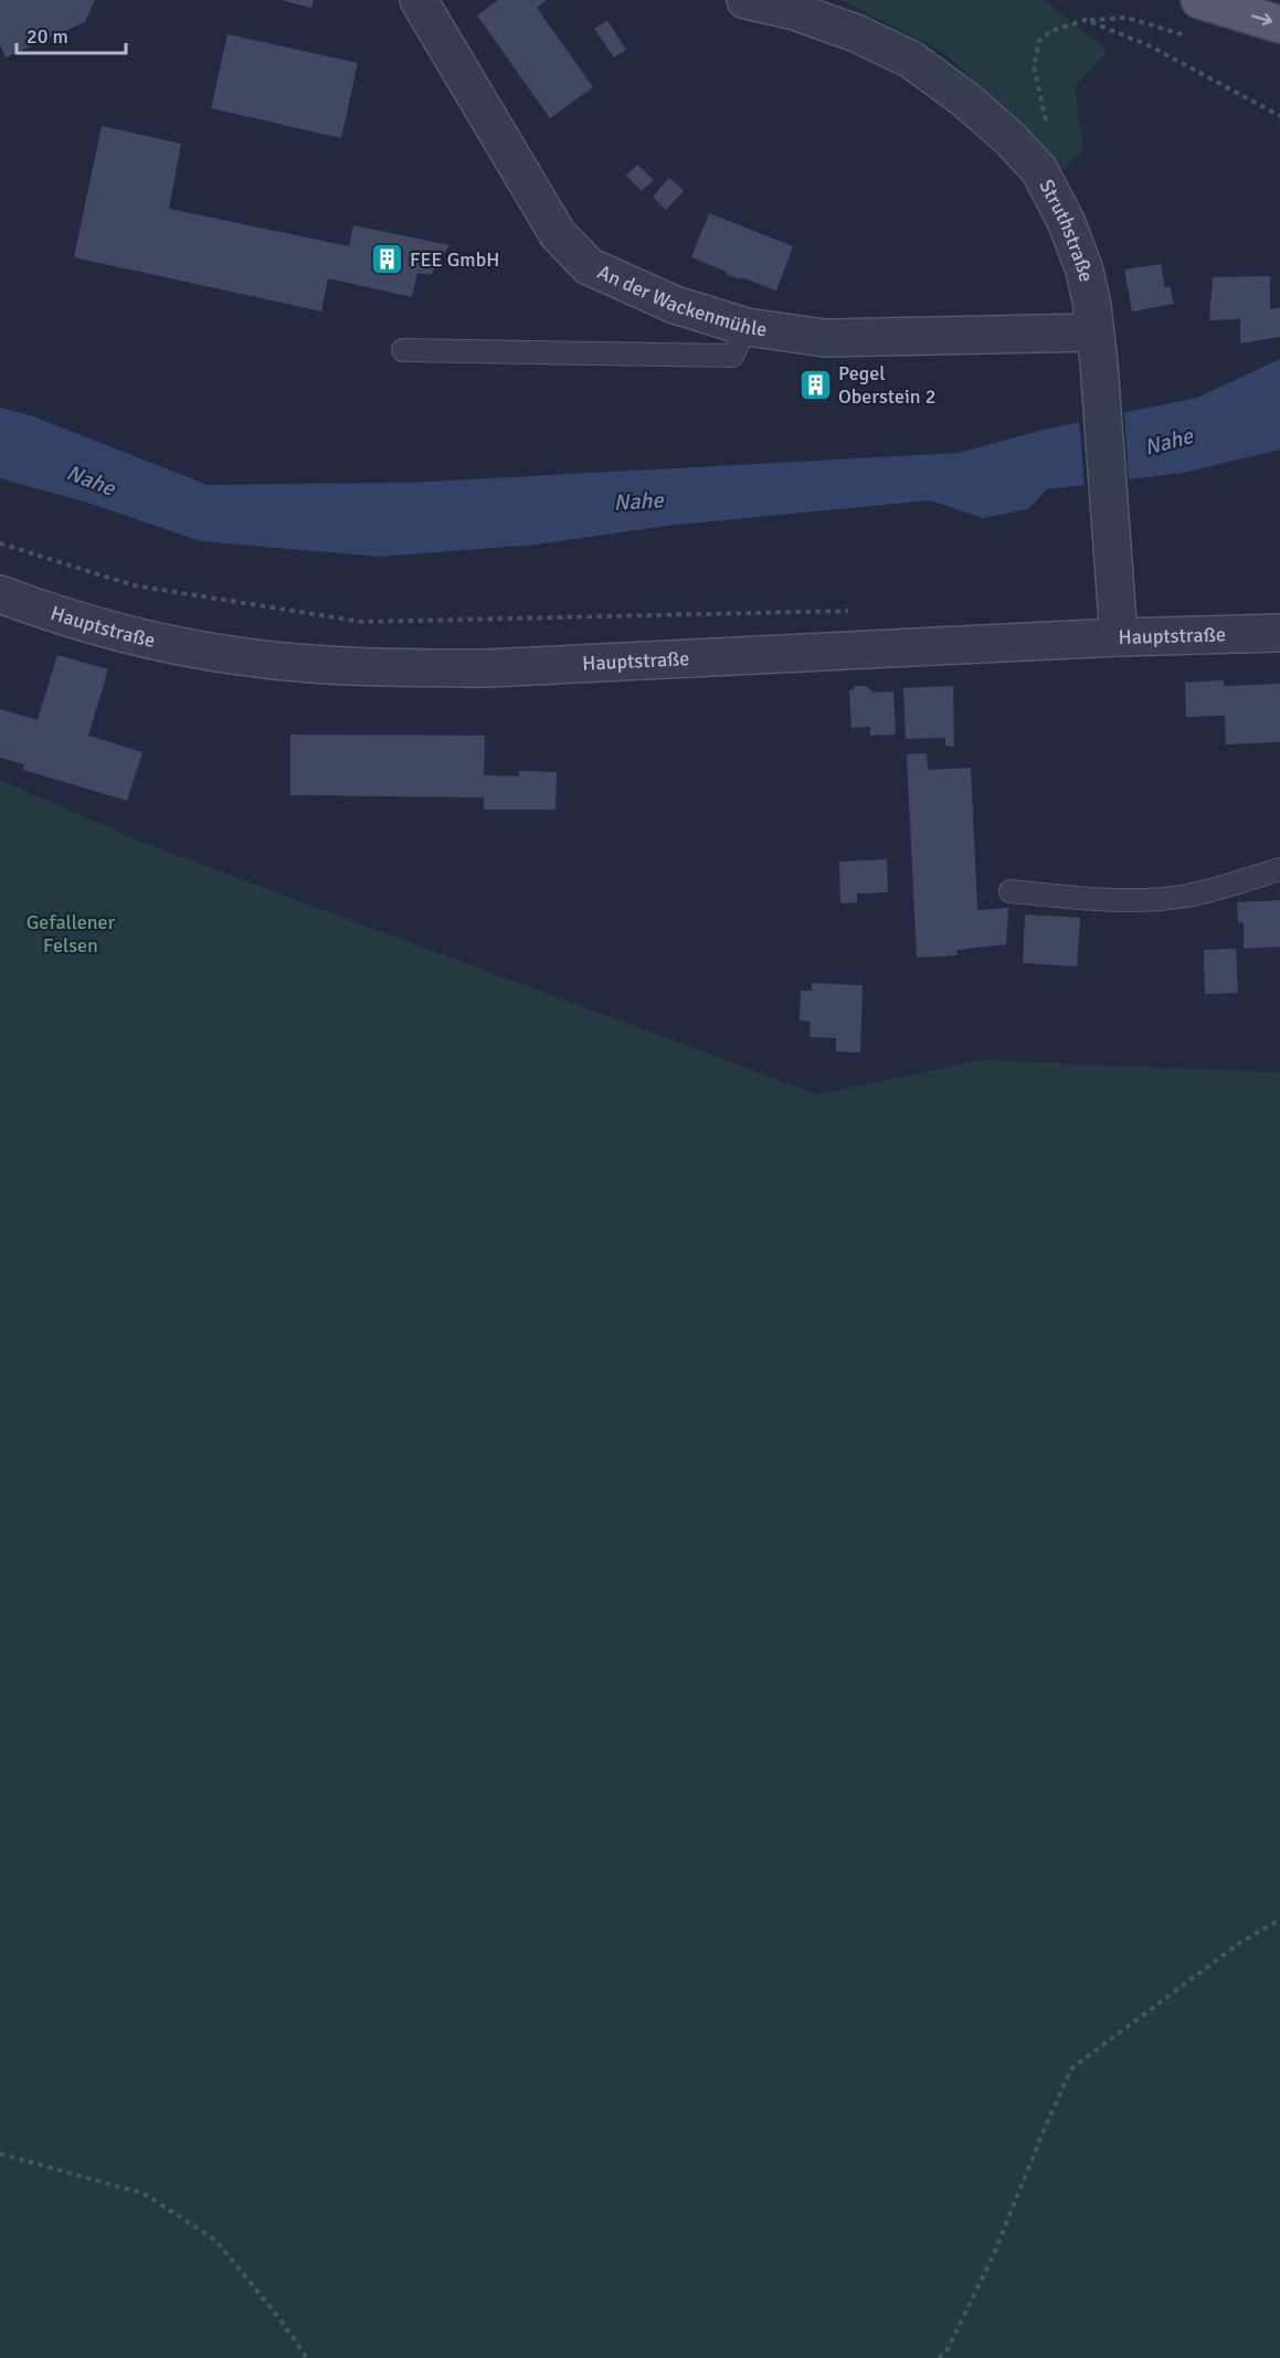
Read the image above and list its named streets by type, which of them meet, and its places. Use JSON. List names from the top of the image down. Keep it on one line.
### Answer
{"streets":{"street":["Struthstraße","An der Wackenmühle","Hauptstraße"]},"crossings":[["Struthstraße","An der Wackenmühle"],["Struthstraße","Hauptstraße"]],"water":["Nahe"],"parks":["Gefallener Felsen"],"places":{"building":["FEE GmbH","Pegel Oberstein 2"]},"scale_bar":"20 m"}
